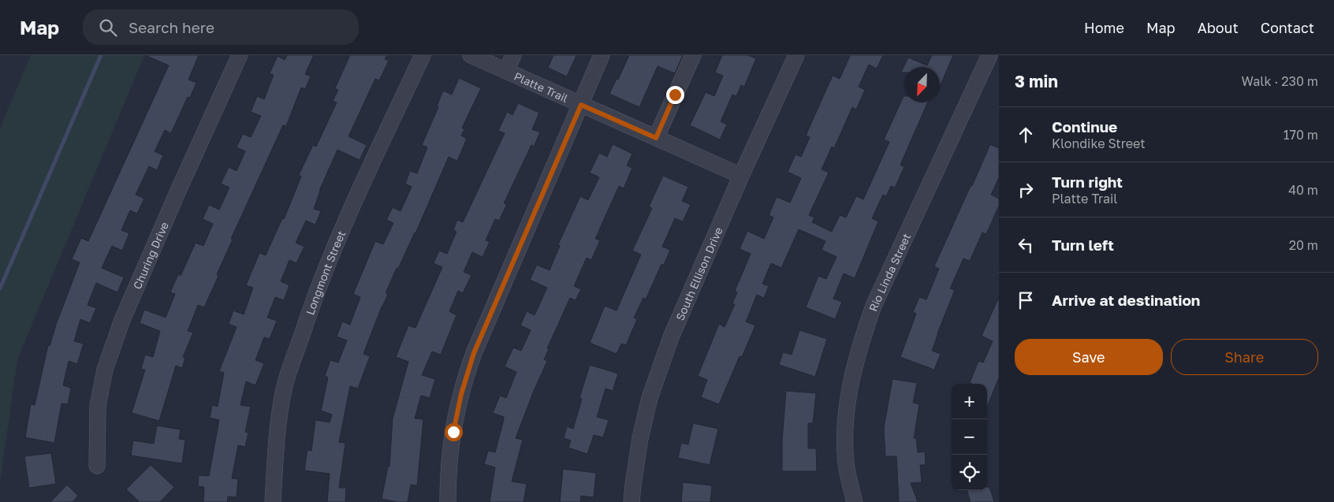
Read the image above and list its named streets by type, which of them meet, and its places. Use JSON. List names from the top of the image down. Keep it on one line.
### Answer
{"streets":{"street":["Platte Trail","Churing Drive","Longmont Street","Rio Linda Street","South Ellison Drive"]},"crossings":[["Platte Trail","South Ellison Drive"]],"north":"bottom left","page":{"header":"Map","search":"Search here","nav":["Home","Map","About","Contact"],"heading":["3 min","Walk · 230 m"],"list":[["Continue","Klondike Street","170 m"],["Turn right","Platte Trail","40 m"],["Turn left","20 m"],"Arrive at destination"],"buttons":["Save","Share"],"map_buttons":["+","−"]}}
